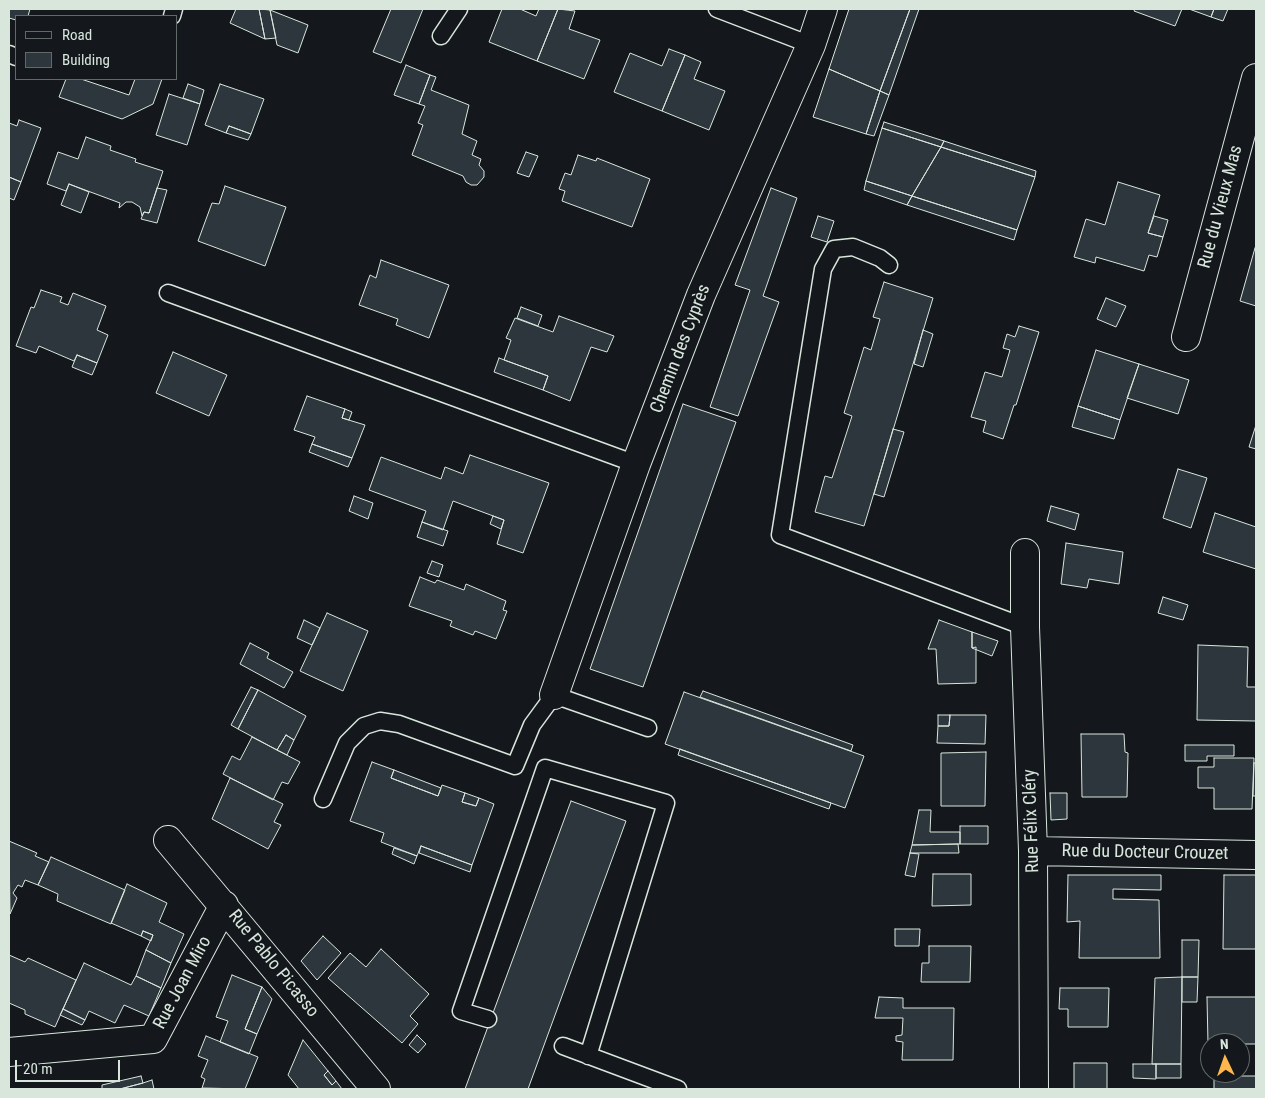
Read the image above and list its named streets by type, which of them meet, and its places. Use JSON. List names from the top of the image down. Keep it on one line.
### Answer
{"streets":{"street":["Rue du Vieux Mas","Chemin des Cyprès","Rue Félix Cléry","Rue du Docteur Crouzet","Rue Pablo Picasso","Rue Joan Miro"]},"crossings":[["Rue Félix Cléry","Rue du Docteur Crouzet"],["Rue Pablo Picasso","Rue Joan Miro"]],"legend":["Road","Building"],"scale_bar":"20 m","north":"top"}
